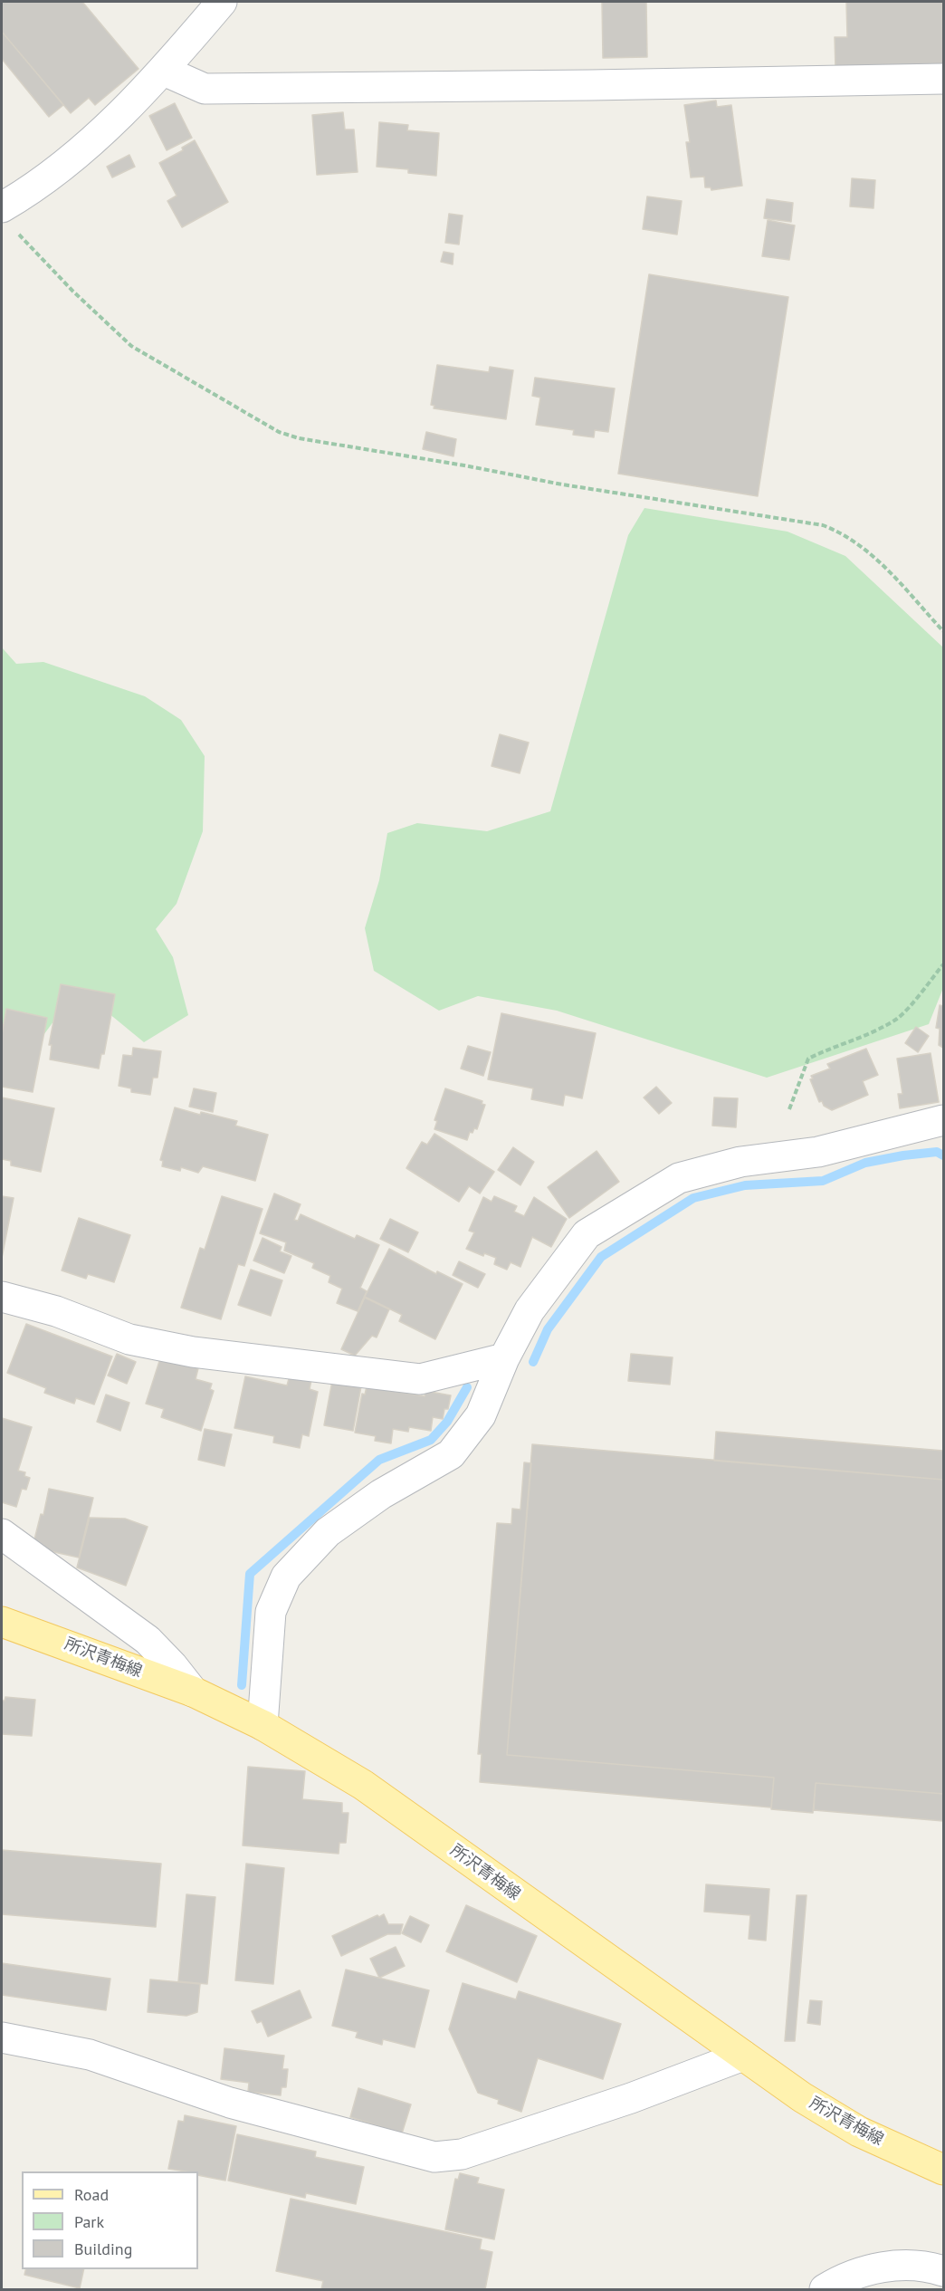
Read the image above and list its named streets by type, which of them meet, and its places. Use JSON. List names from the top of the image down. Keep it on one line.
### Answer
{"streets":{"main road":["所沢青梅線"]},"legend":["Road","Park","Building"]}
